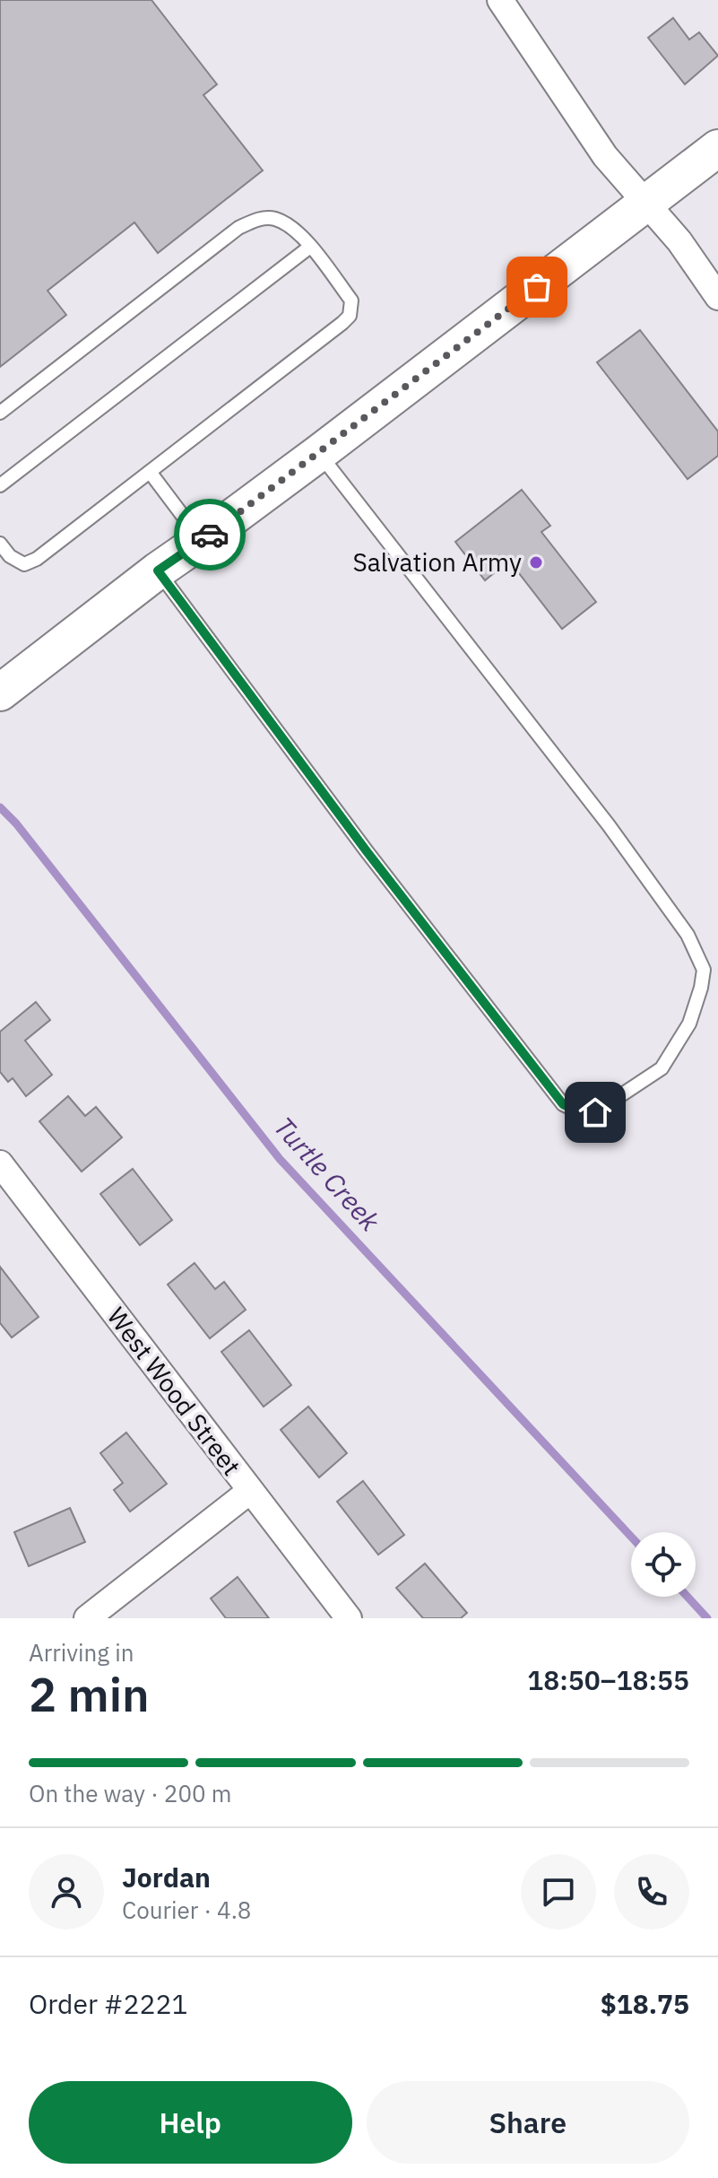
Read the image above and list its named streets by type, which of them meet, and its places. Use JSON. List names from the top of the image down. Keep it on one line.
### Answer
{"streets":{"street":["West Wood Street"]},"water":["Turtle Creek"],"places":["Salvation Army"],"page":{"heading":["2 min","Arriving in","18:50–18:55"],"panel":["Jordan","Courier · 4.8","Order #2221","$18.75"],"bar":"On the way · 200 m","buttons":["Help","Share"]}}
